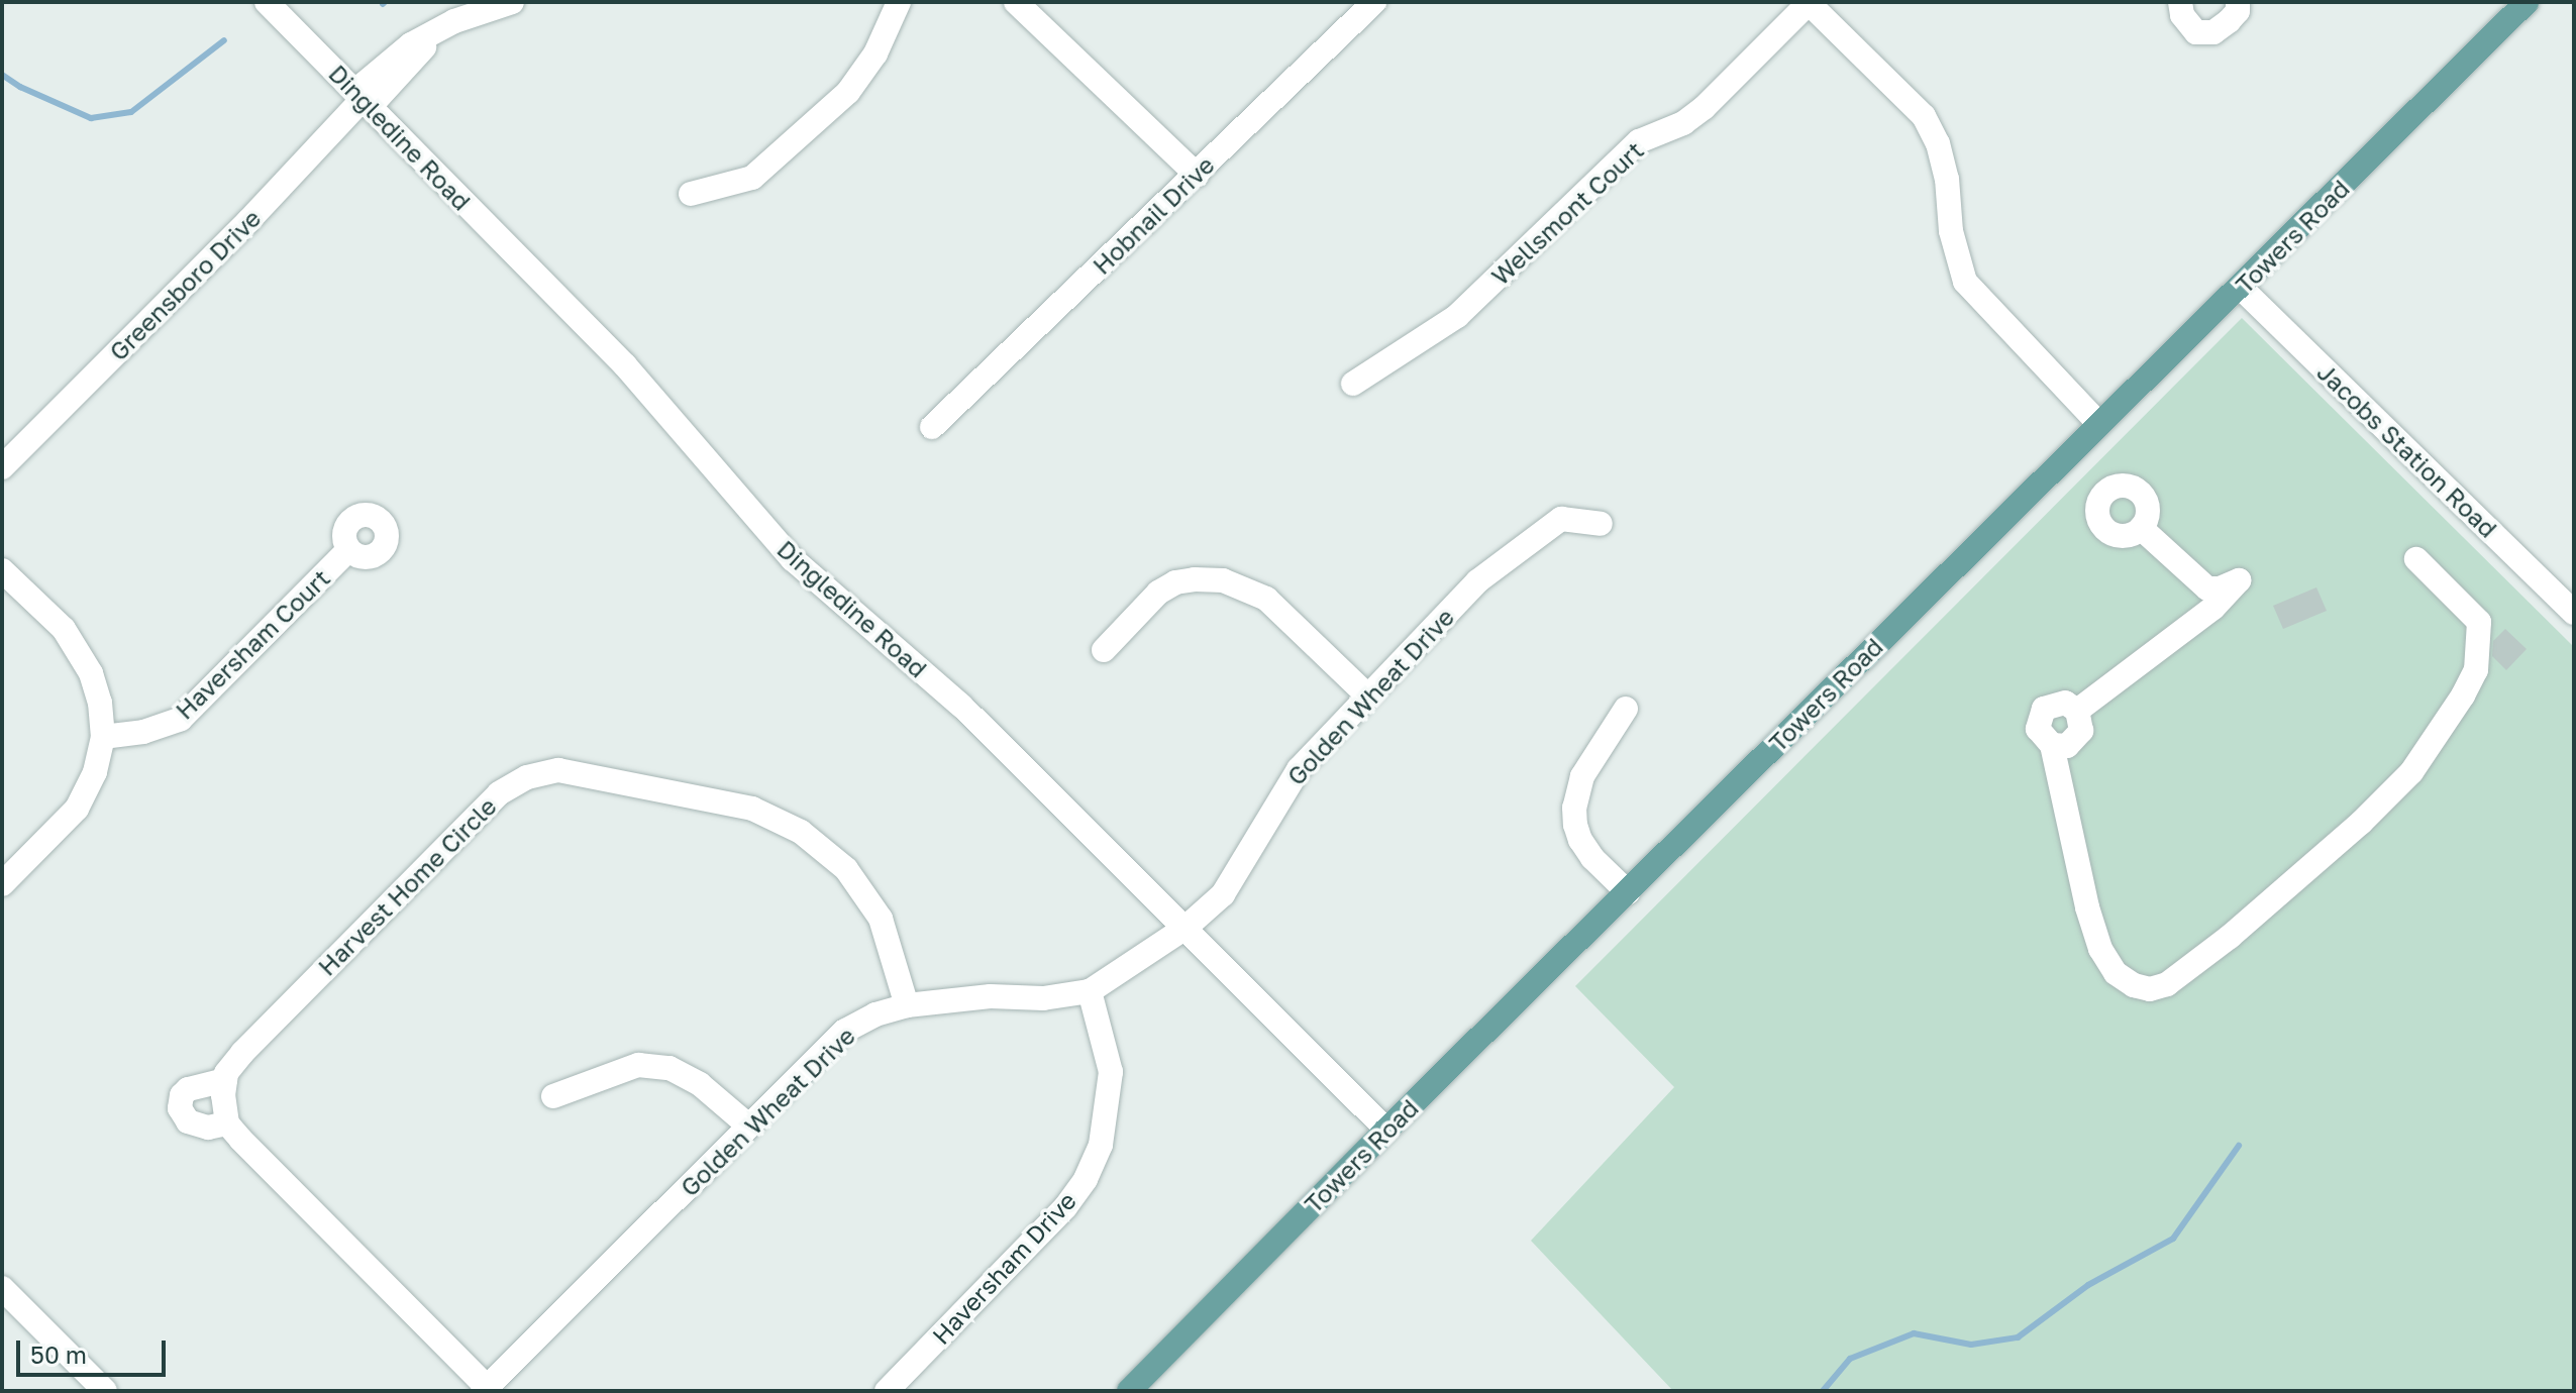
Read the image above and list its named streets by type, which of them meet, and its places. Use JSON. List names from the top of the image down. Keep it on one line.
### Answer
{"streets":{"main road":["Towers Road"],"street":["Dingledine Road","Wellsmont Court","Hobnail Drive","Greensboro Drive","Jacobs Station Road","Haversham Court","Golden Wheat Drive","Harvest Home Circle","Haversham Drive"]},"crossings":[["Dingledine Road","Towers Road"],["Dingledine Road","Greensboro Drive"],["Dingledine Road","Golden Wheat Drive"],["Towers Road","Jacobs Station Road"],["Golden Wheat Drive","Harvest Home Circle"],["Golden Wheat Drive","Haversham Drive"]],"scale_bar":"50 m"}
